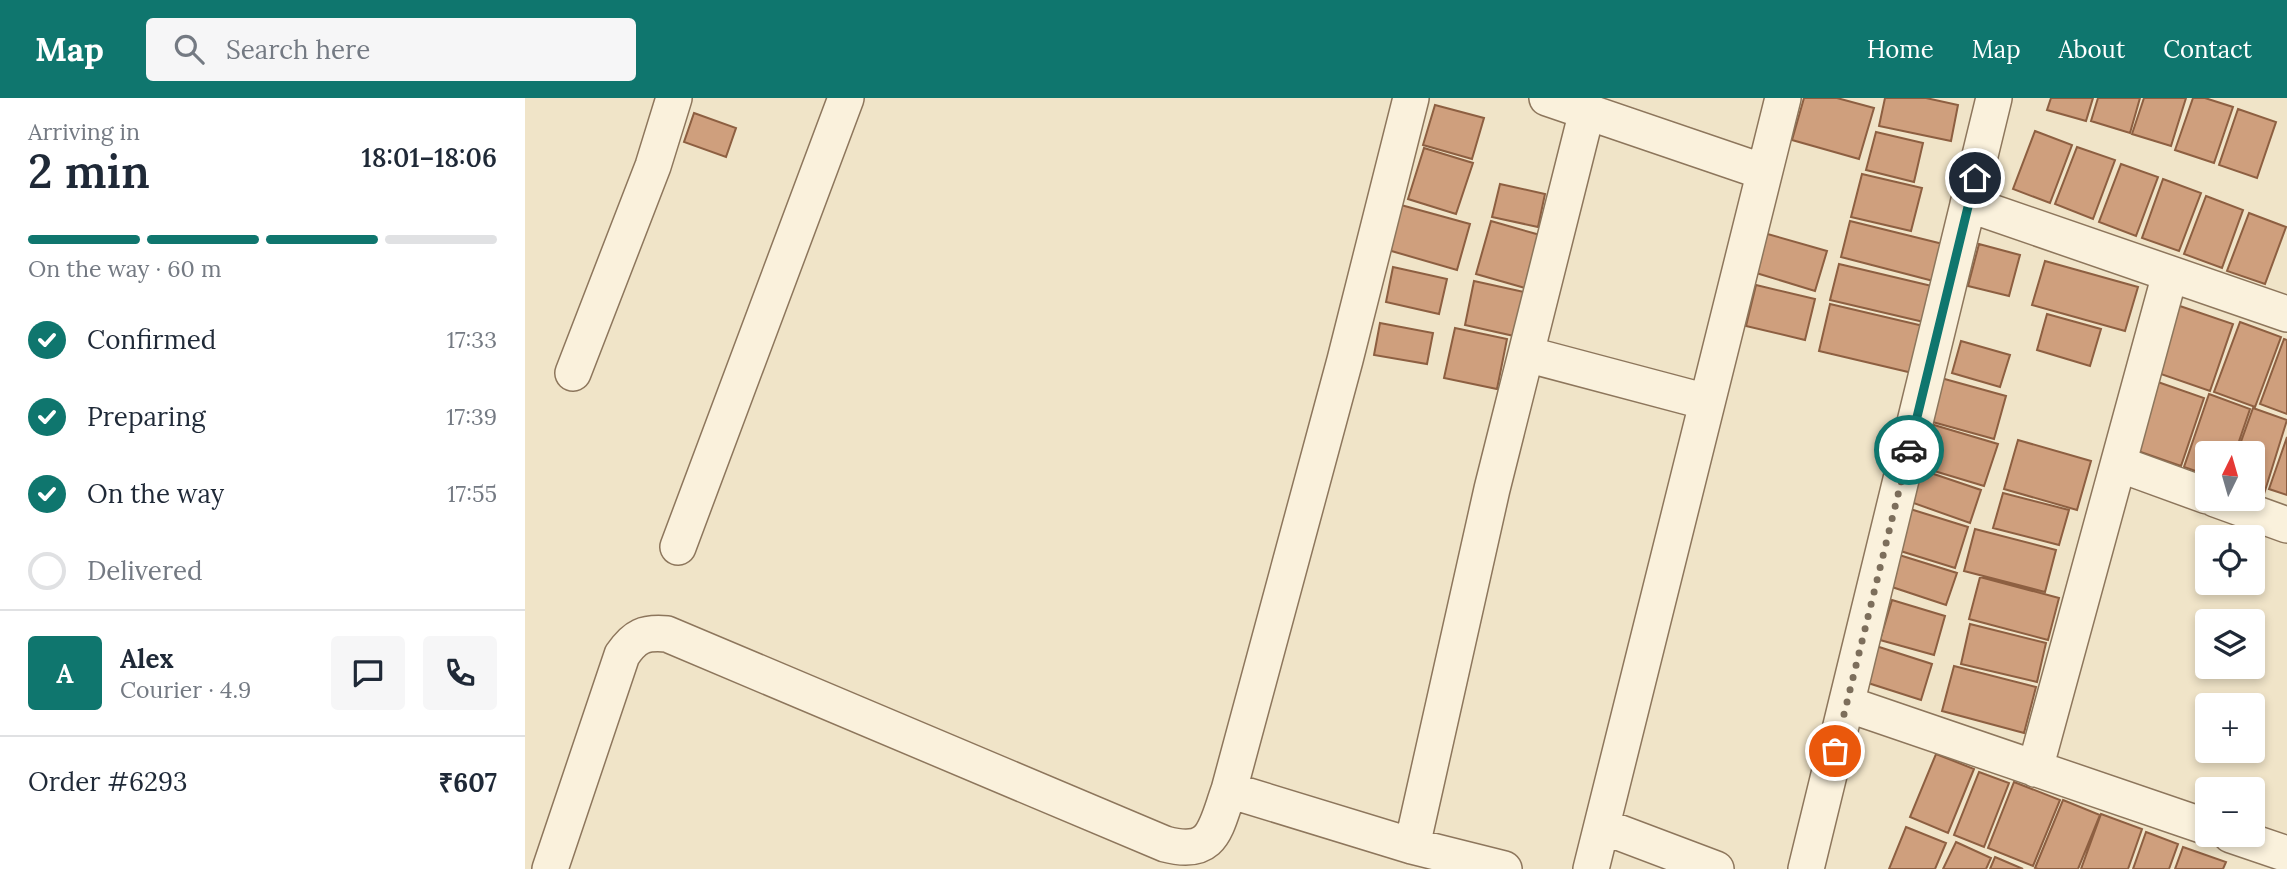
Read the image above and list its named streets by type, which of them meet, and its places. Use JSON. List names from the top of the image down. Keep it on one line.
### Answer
{"north":"top","page":{"header":"Map","search":"Search here","nav":["Home","Map","About","Contact"],"heading":["2 min","Arriving in","18:01–18:06"],"panel":["Alex","Courier · 4.9","Order #6293","₹607"],"bar":"On the way · 60 m","list":[["Confirmed","17:33"],["Preparing","17:39"],["On the way","17:55"],"Delivered"],"map_buttons":["+","−"],"round":"A"}}
